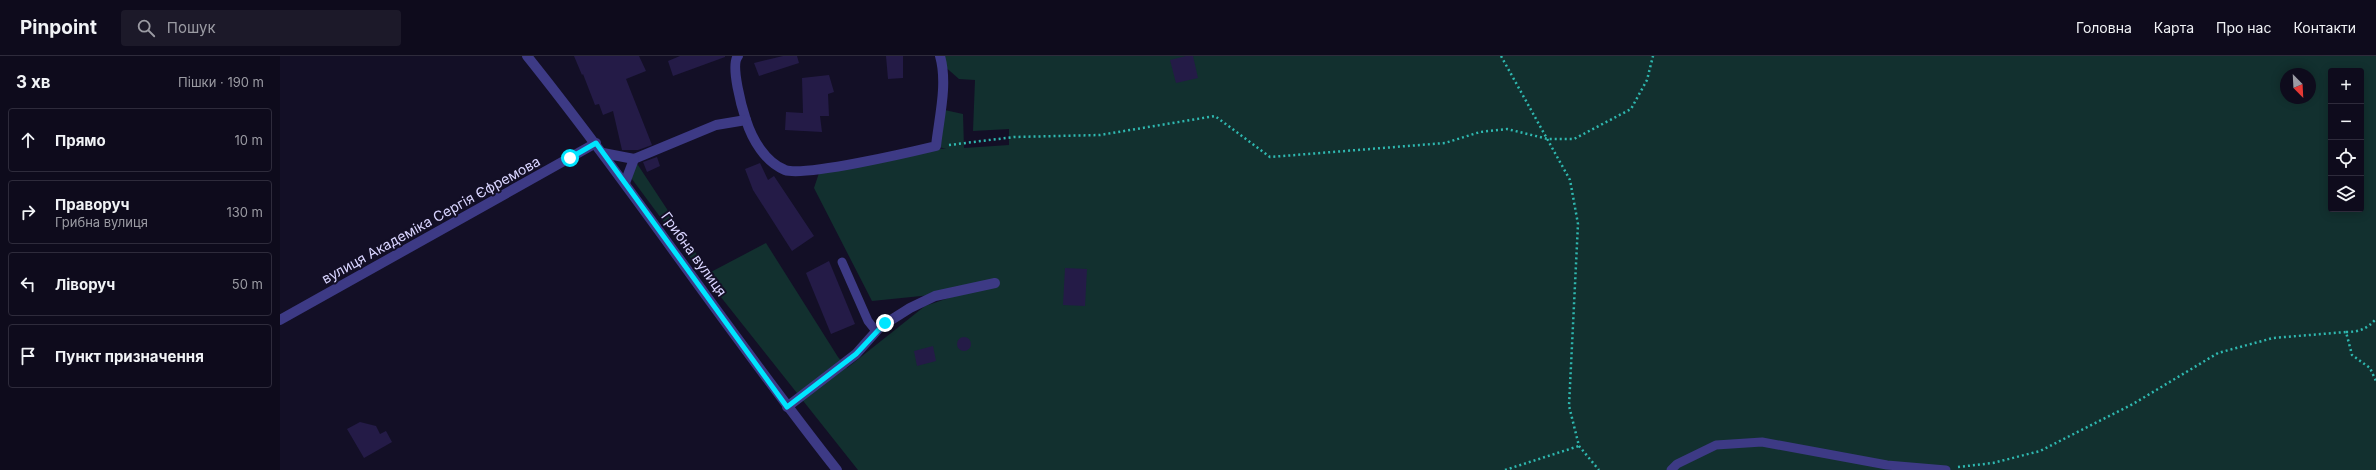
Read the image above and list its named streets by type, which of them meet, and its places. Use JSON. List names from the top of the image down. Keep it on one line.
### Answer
{"streets":{"street":["вулиця Академіка Сергія Єфремова","Грибна вулиця"]},"crossings":[["вулиця Академіка Сергія Єфремова","Грибна вулиця"]],"north":"bottom right","page":{"header":"Pinpoint","search":"Пошук","nav":["Головна","Карта","Про нас","Контакти"],"heading":["3 хв","Пішки · 190 m"],"map_buttons":["+","−"],"list":[["Прямо","10 m"],["Праворуч","Грибна вулиця","130 m"],["Ліворуч","50 m"],"Пункт призначення"]}}
